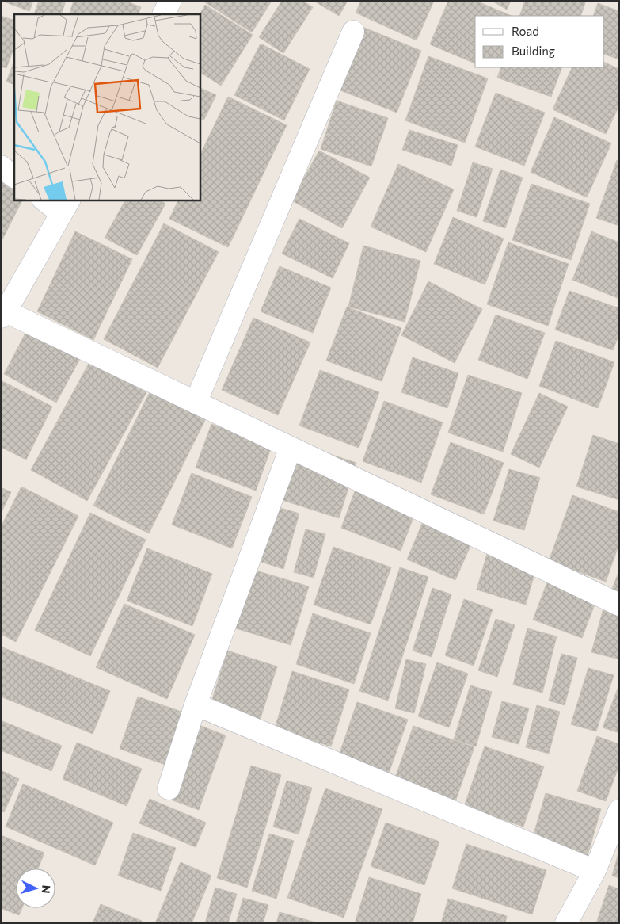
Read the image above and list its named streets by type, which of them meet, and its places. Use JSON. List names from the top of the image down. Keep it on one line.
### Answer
{"legend":["Road","Building"],"north":"right"}
